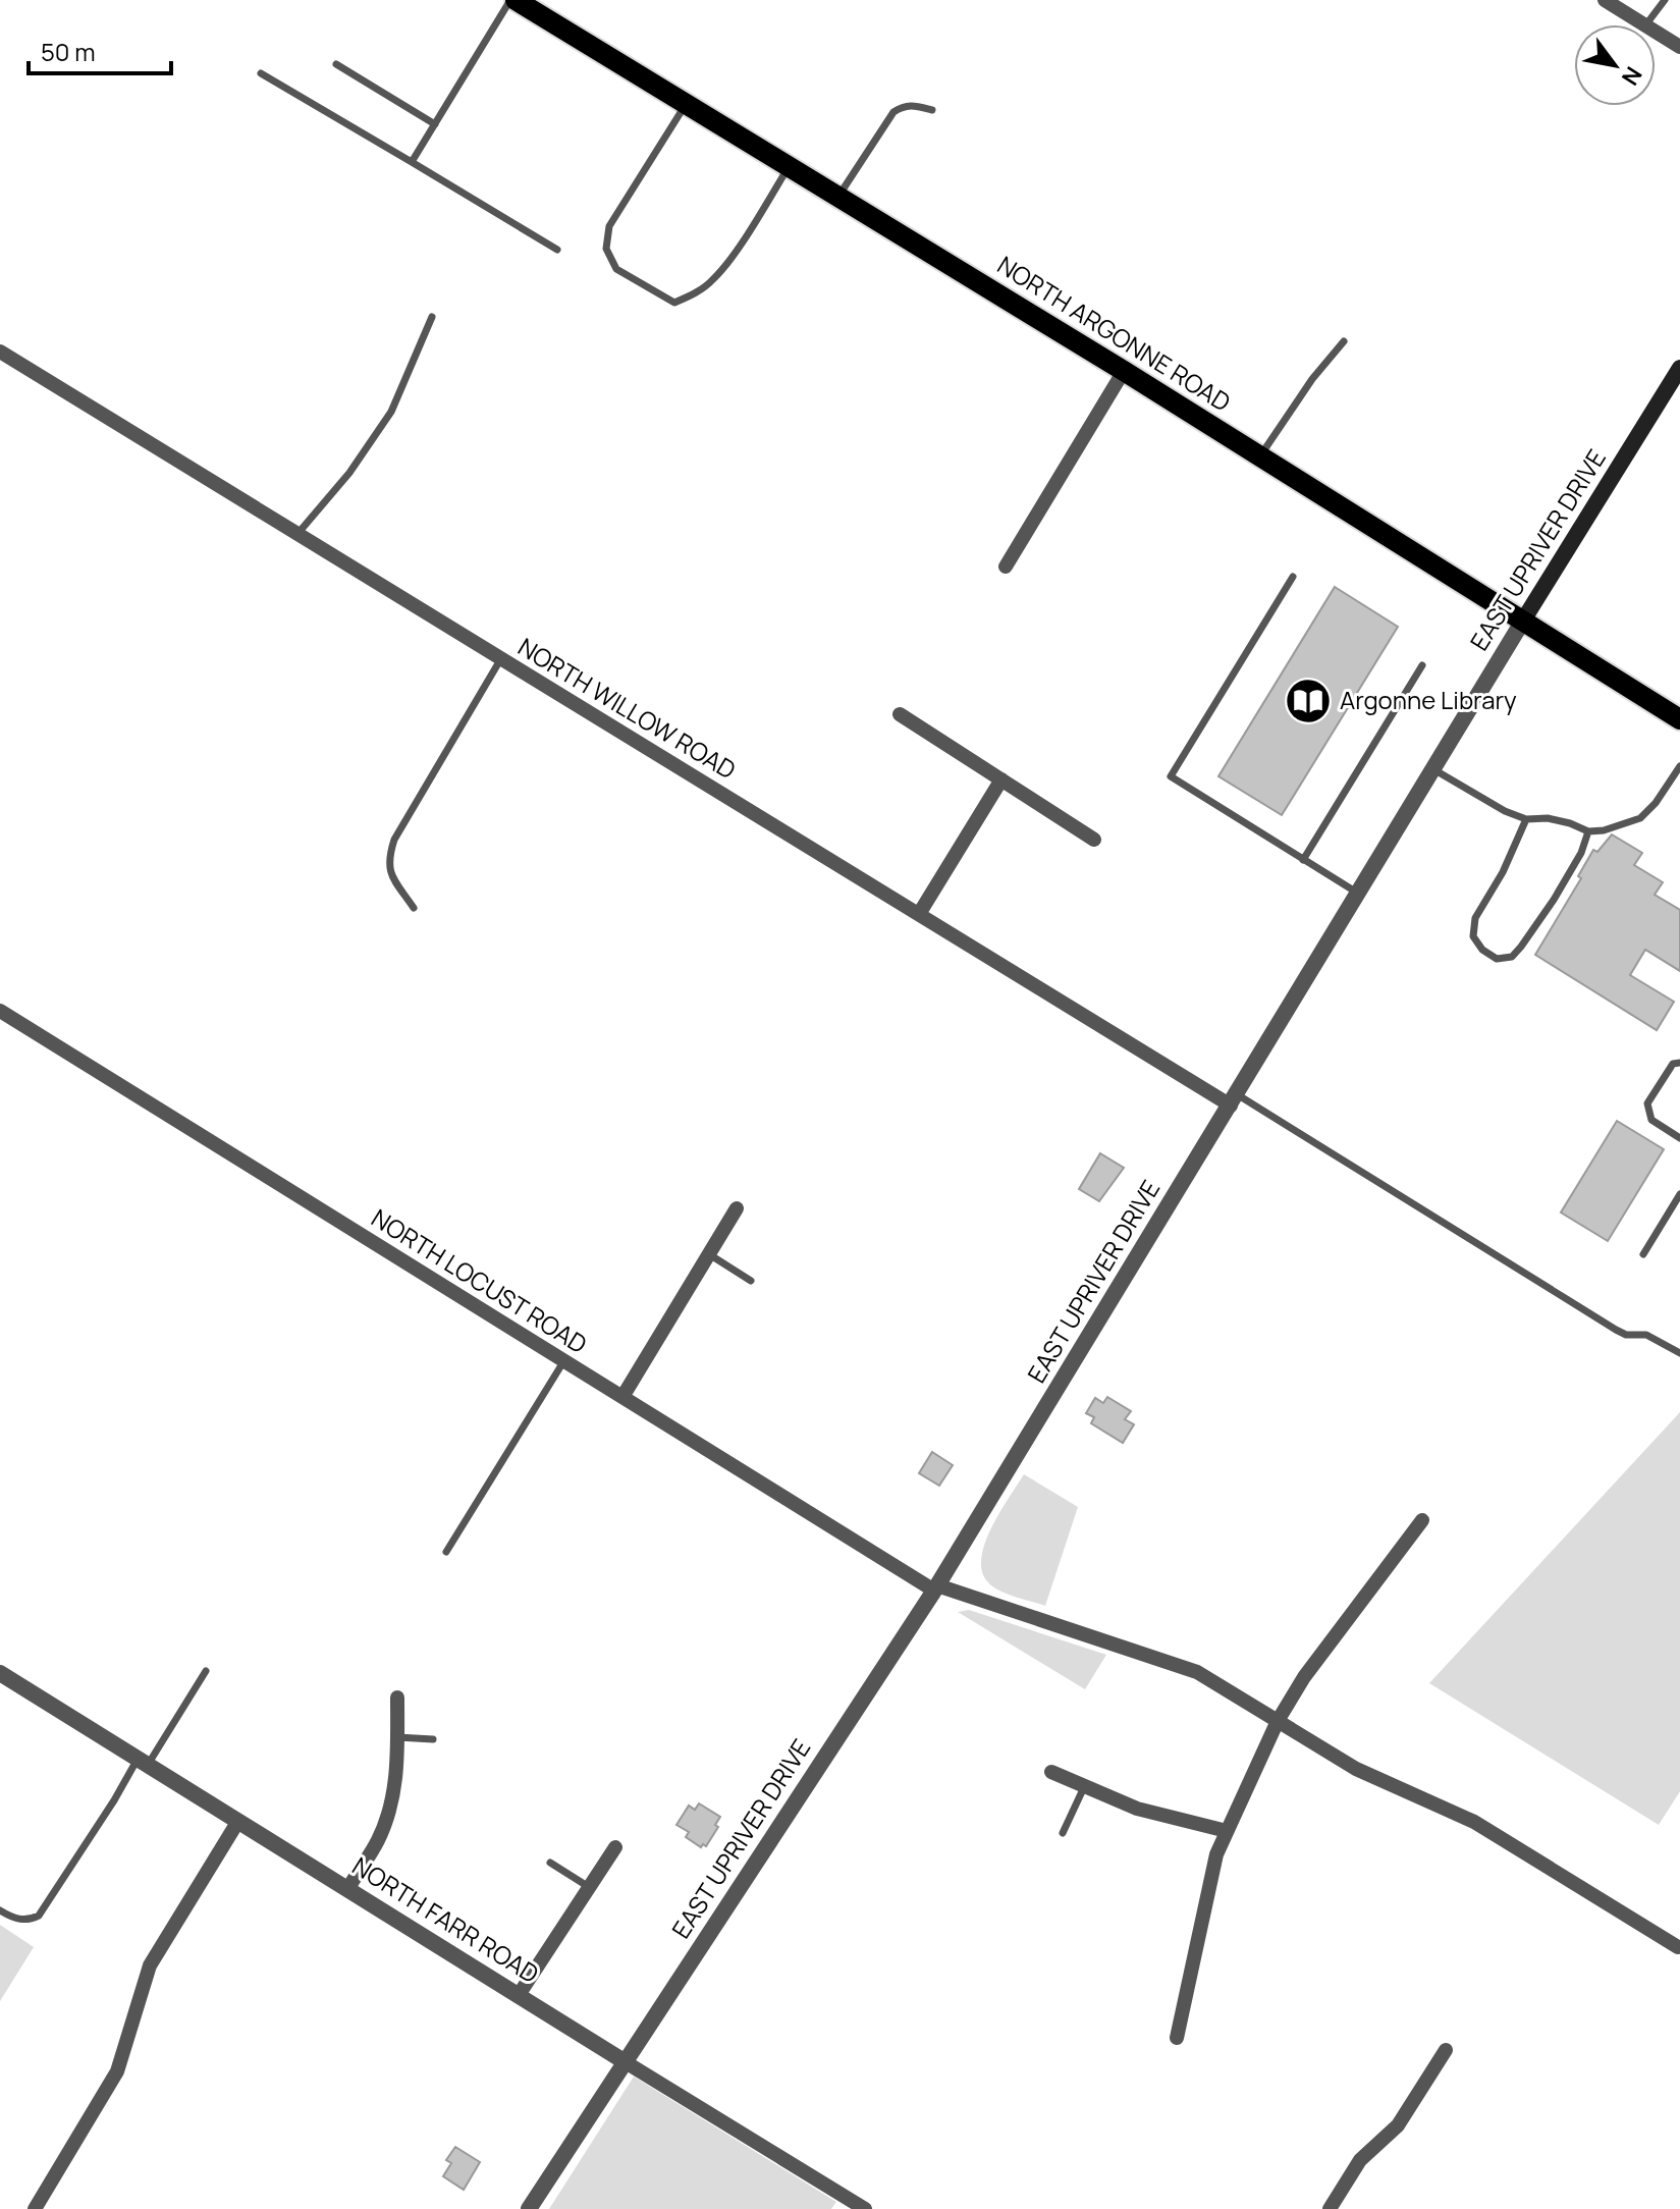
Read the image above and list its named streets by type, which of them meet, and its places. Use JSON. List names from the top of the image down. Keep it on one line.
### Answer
{"streets":{"main road":["NORTH ARGONNE ROAD","EAST UPRIVER DRIVE"],"street":["NORTH WILLOW ROAD","NORTH LOCUST ROAD","NORTH FARR ROAD"]},"crossings":[["NORTH ARGONNE ROAD","EAST UPRIVER DRIVE"],["EAST UPRIVER DRIVE","NORTH WILLOW ROAD"],["EAST UPRIVER DRIVE","NORTH LOCUST ROAD"],["EAST UPRIVER DRIVE","NORTH FARR ROAD"]],"places":{"library":["Argonne Library"]},"scale_bar":"50 m","north":"bottom right"}
